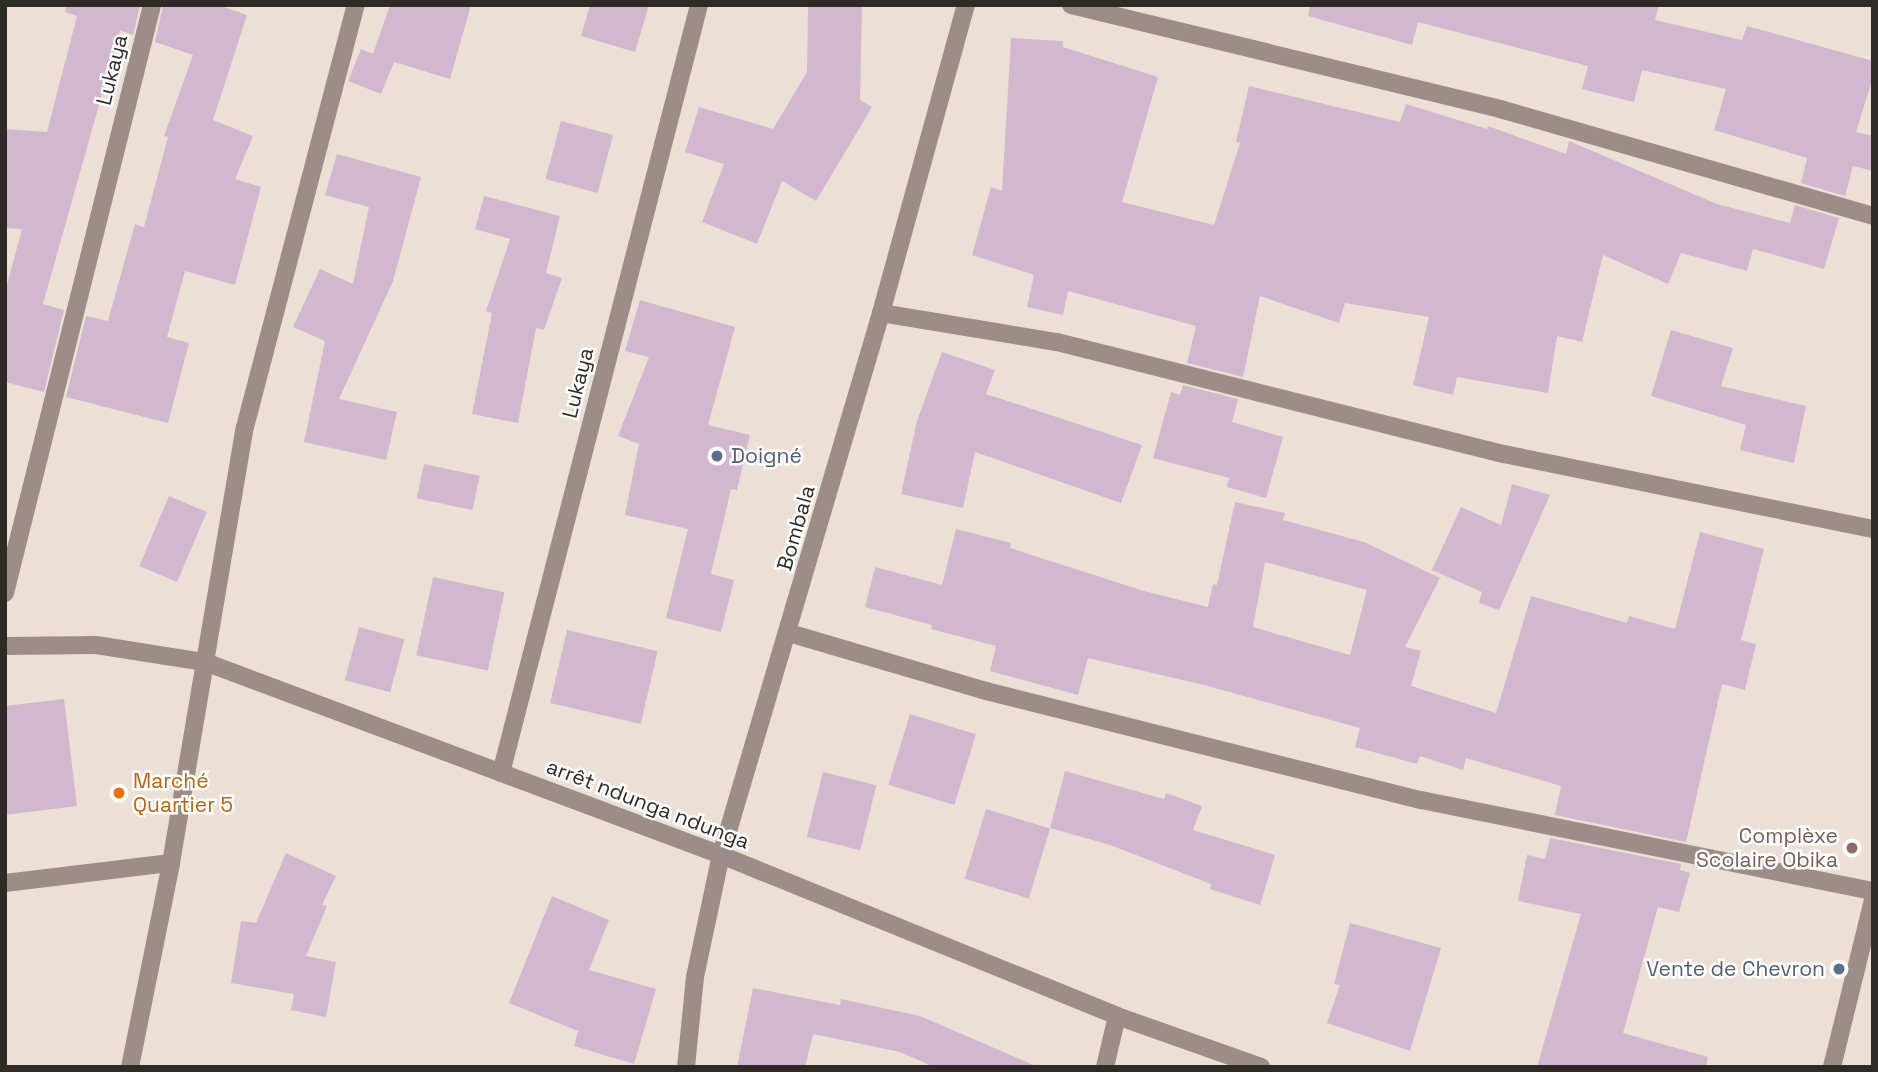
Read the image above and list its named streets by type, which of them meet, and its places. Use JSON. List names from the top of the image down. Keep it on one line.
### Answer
{"streets":{"street":["Lukaya","Bombala","arrêt ndunga ndunga"]},"crossings":[["Lukaya","arrêt ndunga ndunga"],["Bombala","arrêt ndunga ndunga"]],"places":["Doigné","Marché Quartier 5","Complèxe Scolaire Obika","Vente de Chevron"]}
